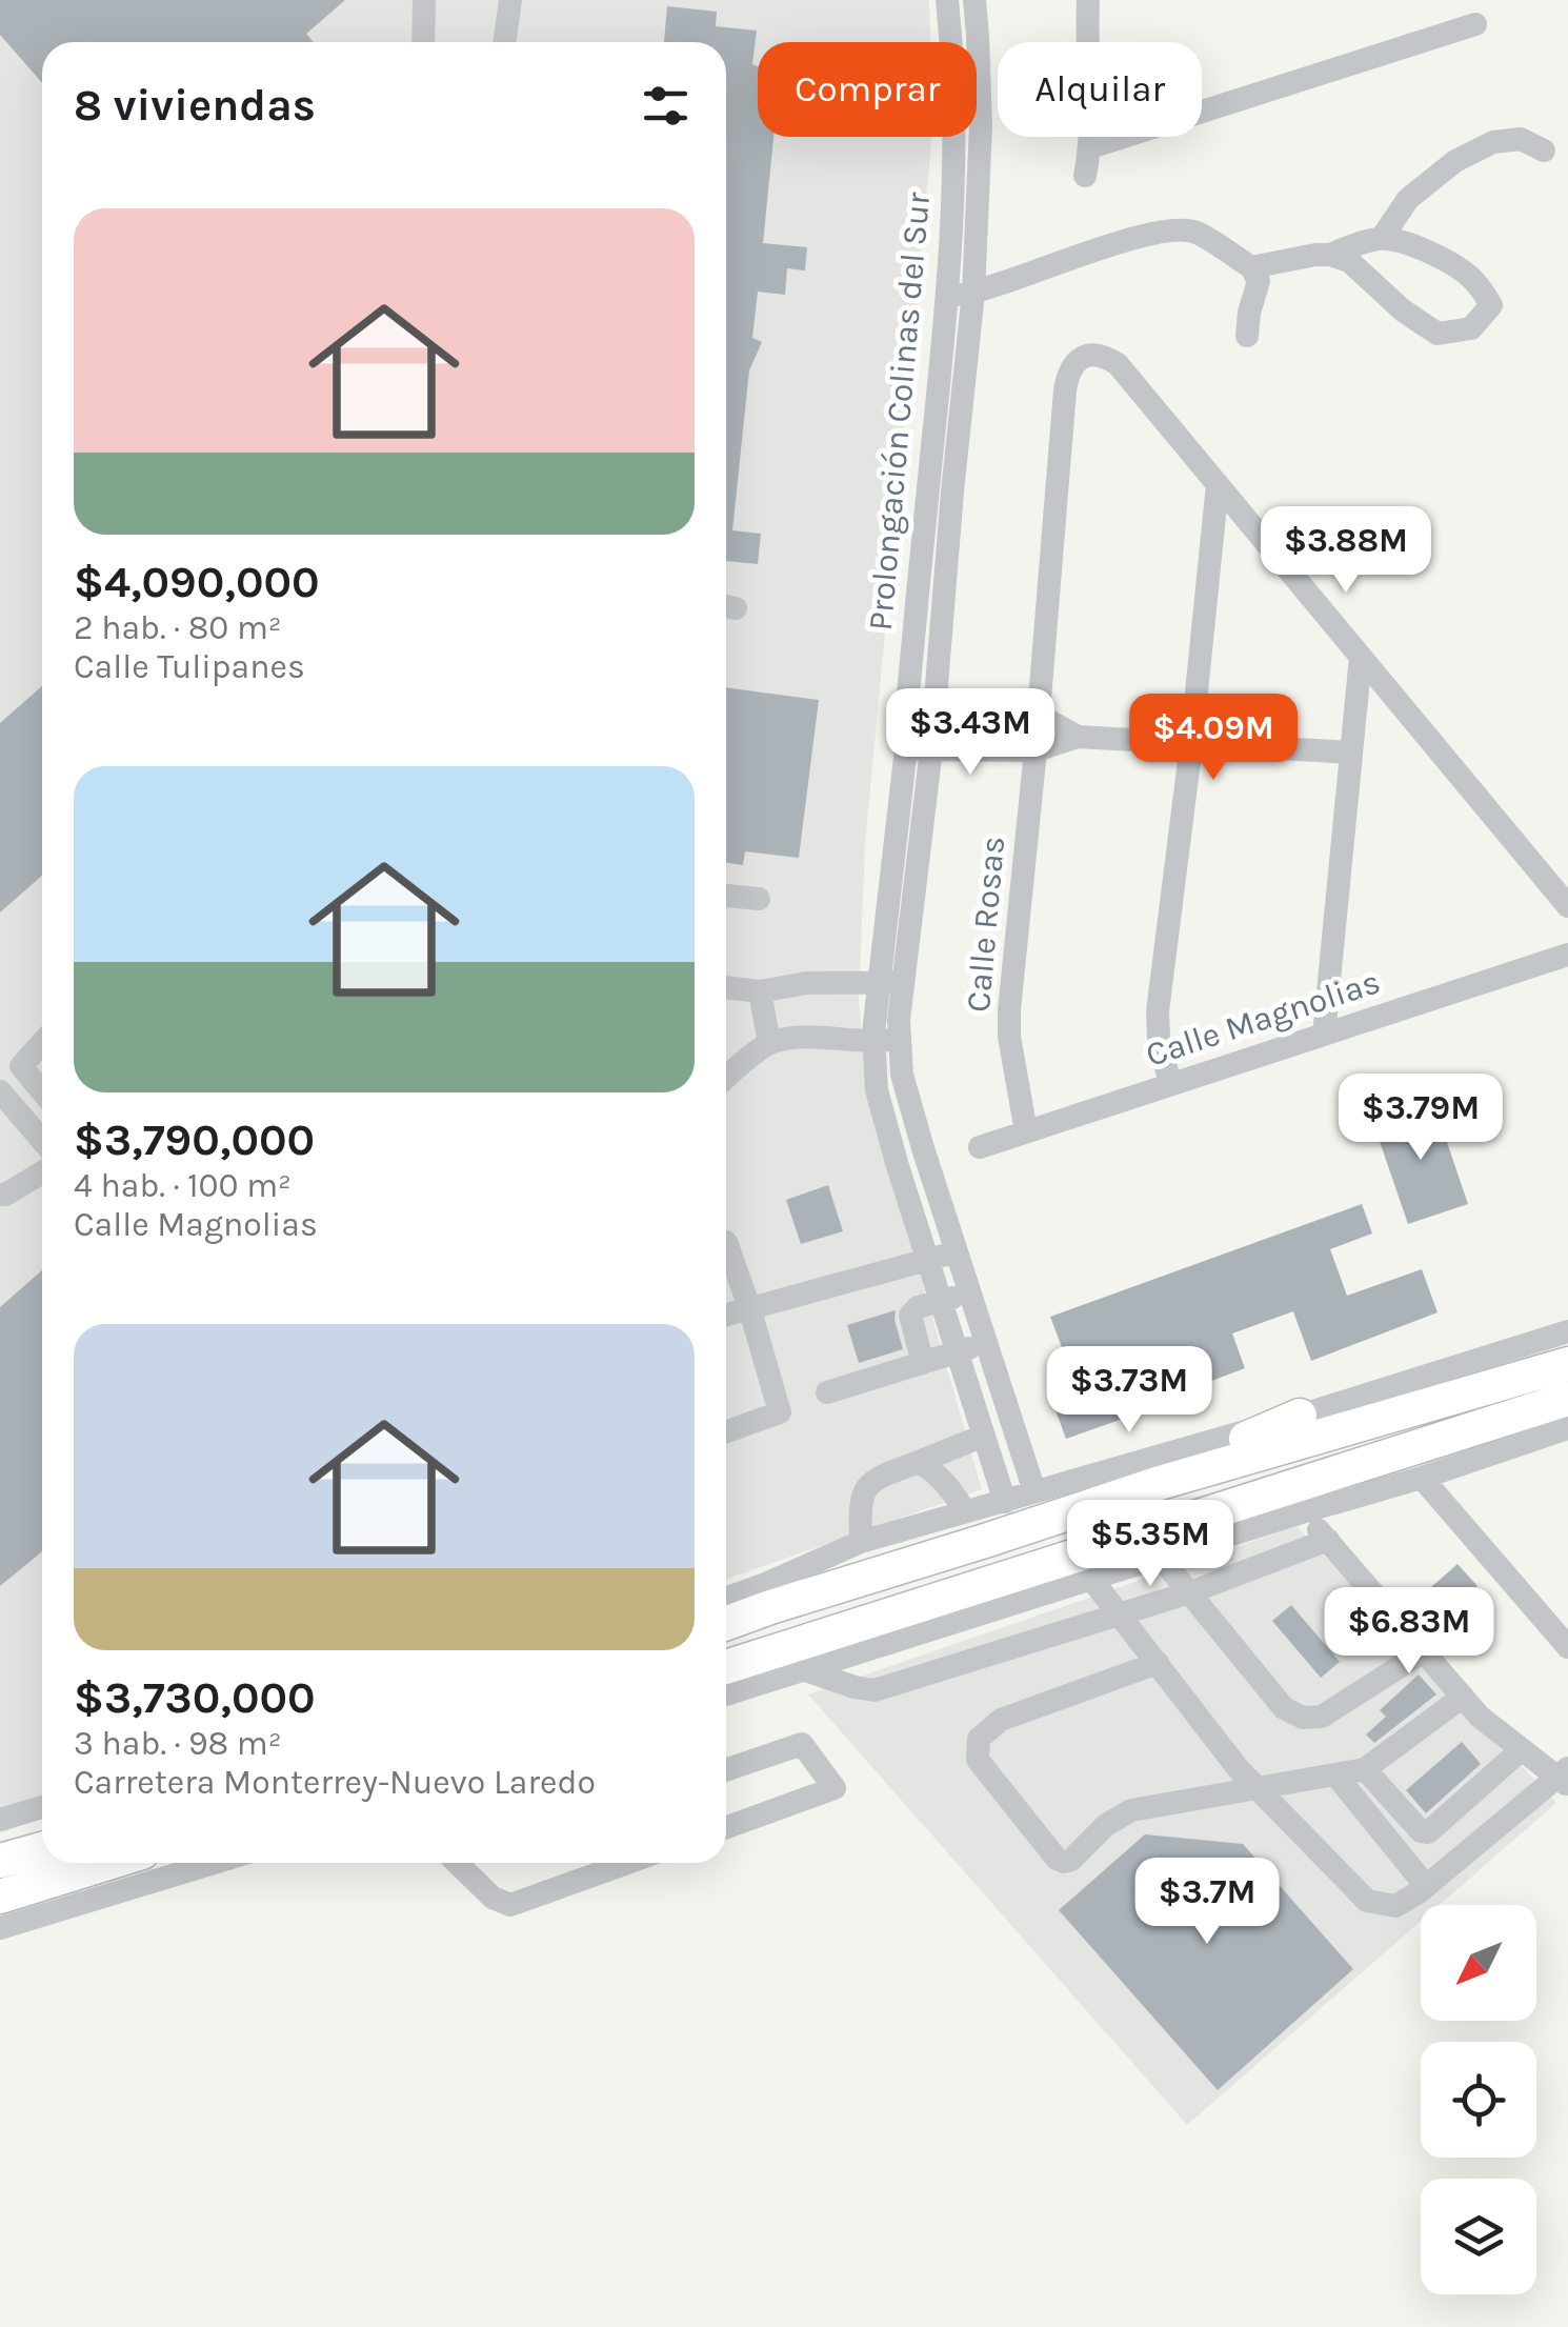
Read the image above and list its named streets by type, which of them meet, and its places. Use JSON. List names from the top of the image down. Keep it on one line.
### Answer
{"streets":{"street":["Prolongación Colinas del Sur","Calle Rosas","Calle Magnolias"]},"crossings":[["Calle Rosas","Calle Magnolias"]],"north":"bottom left","page":{"chip":["Comprar","Alquilar"],"heading":"8 viviendas","list":[{"name":"$4,090,000","note":"2 hab. · 80 m² · Calle Tulipanes"},{"name":"$3,790,000","note":"4 hab. · 100 m² · Calle Magnolias"},{"name":"$3,730,000","note":"3 hab. · 98 m² · Carretera Monterrey-Nuevo Laredo"}],"price":["$3.88M","$3.43M","$4.09M","$3.79M","$3.73M","$5.35M","$6.83M","$3.7M"]}}
